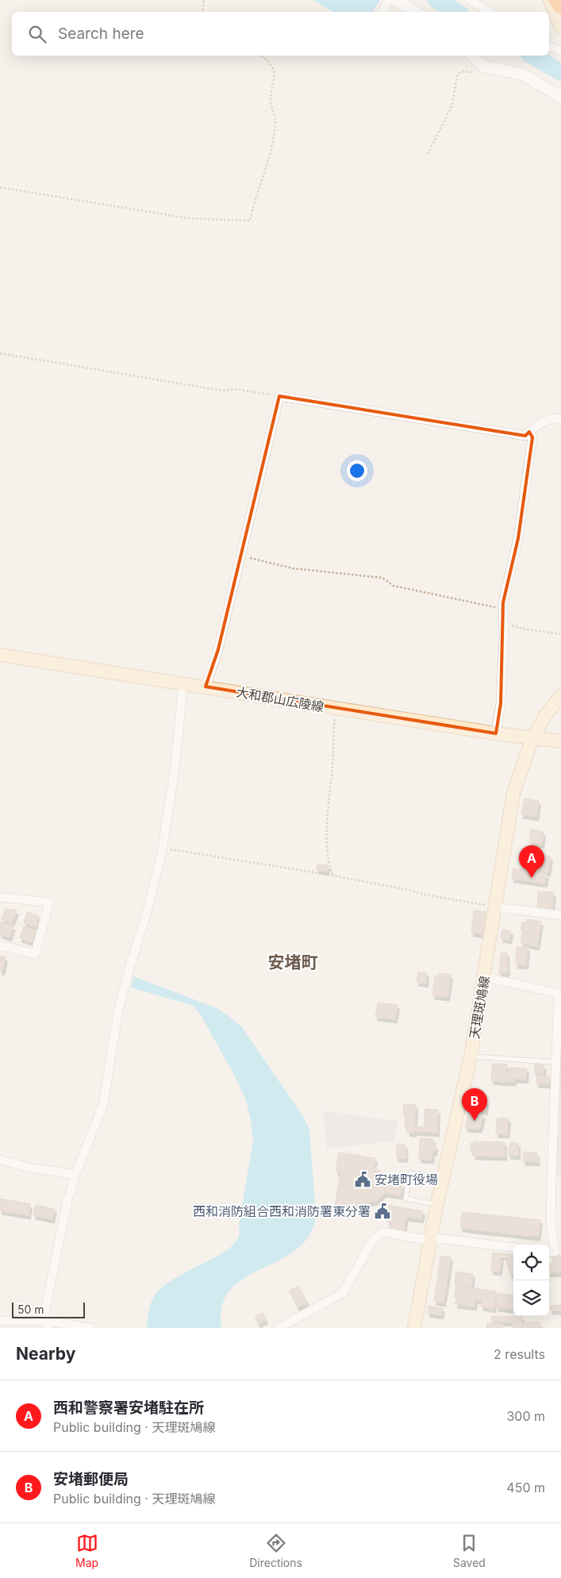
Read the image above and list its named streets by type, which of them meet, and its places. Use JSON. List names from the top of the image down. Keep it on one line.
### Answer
{"streets":{"main road":["大和郡山広陵線","天理斑鳩線"]},"crossings":[["大和郡山広陵線","天理斑鳩線"]],"districts":["安堵町"],"places":{"public building":["安堵町役場","西和消防組合西和消防署東分署"]},"scale_bar":"50 m","page":{"search":"Search here","pins":["A","B"],"scale":"50 m","heading":["Nearby","2 results"],"list":[{"mark":"A","name":"西和警察署安堵駐在所","note":"Public building · 天理斑鳩線","value":"300 m"},{"mark":"B","name":"安堵郵便局","note":"Public building · 天理斑鳩線","value":"450 m"}],"nav":["Map","Directions","Saved"]}}
